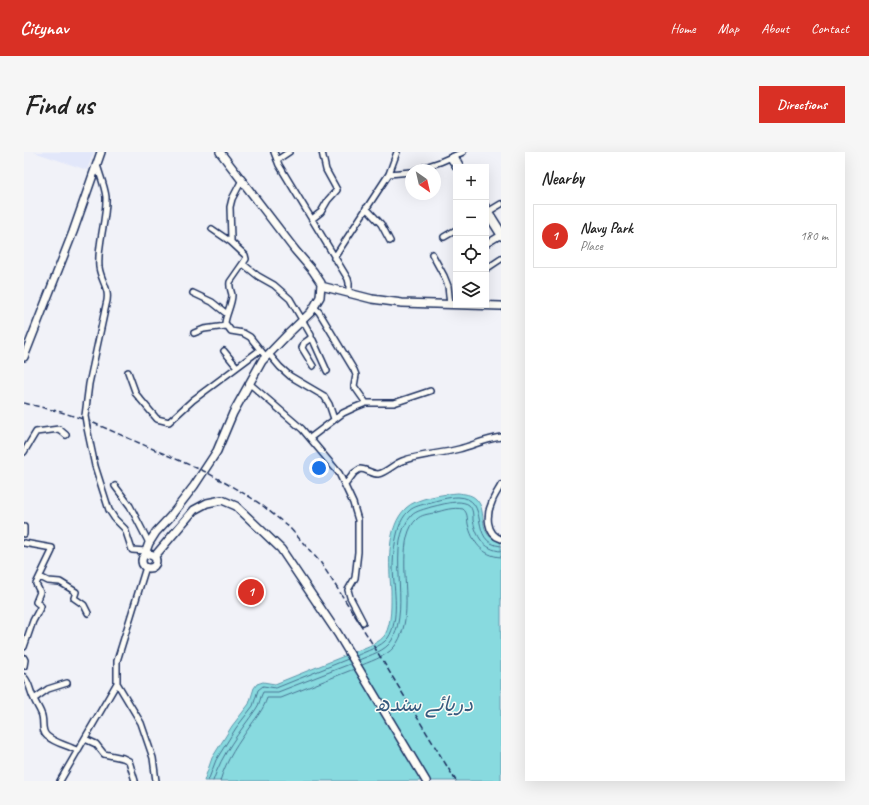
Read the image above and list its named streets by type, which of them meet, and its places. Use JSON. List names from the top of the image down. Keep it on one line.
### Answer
{"water":["دریائے سندھ"],"north":"bottom right","page":{"header":"Citynav","nav":["Home","Map","About","Contact"],"buttons":"Directions","title":"Find us","heading":"Nearby","map_buttons":["+","−"],"list":[{"mark":"1","name":"Navy Park","note":"Place","value":"180 m"}],"pins":"1"}}
